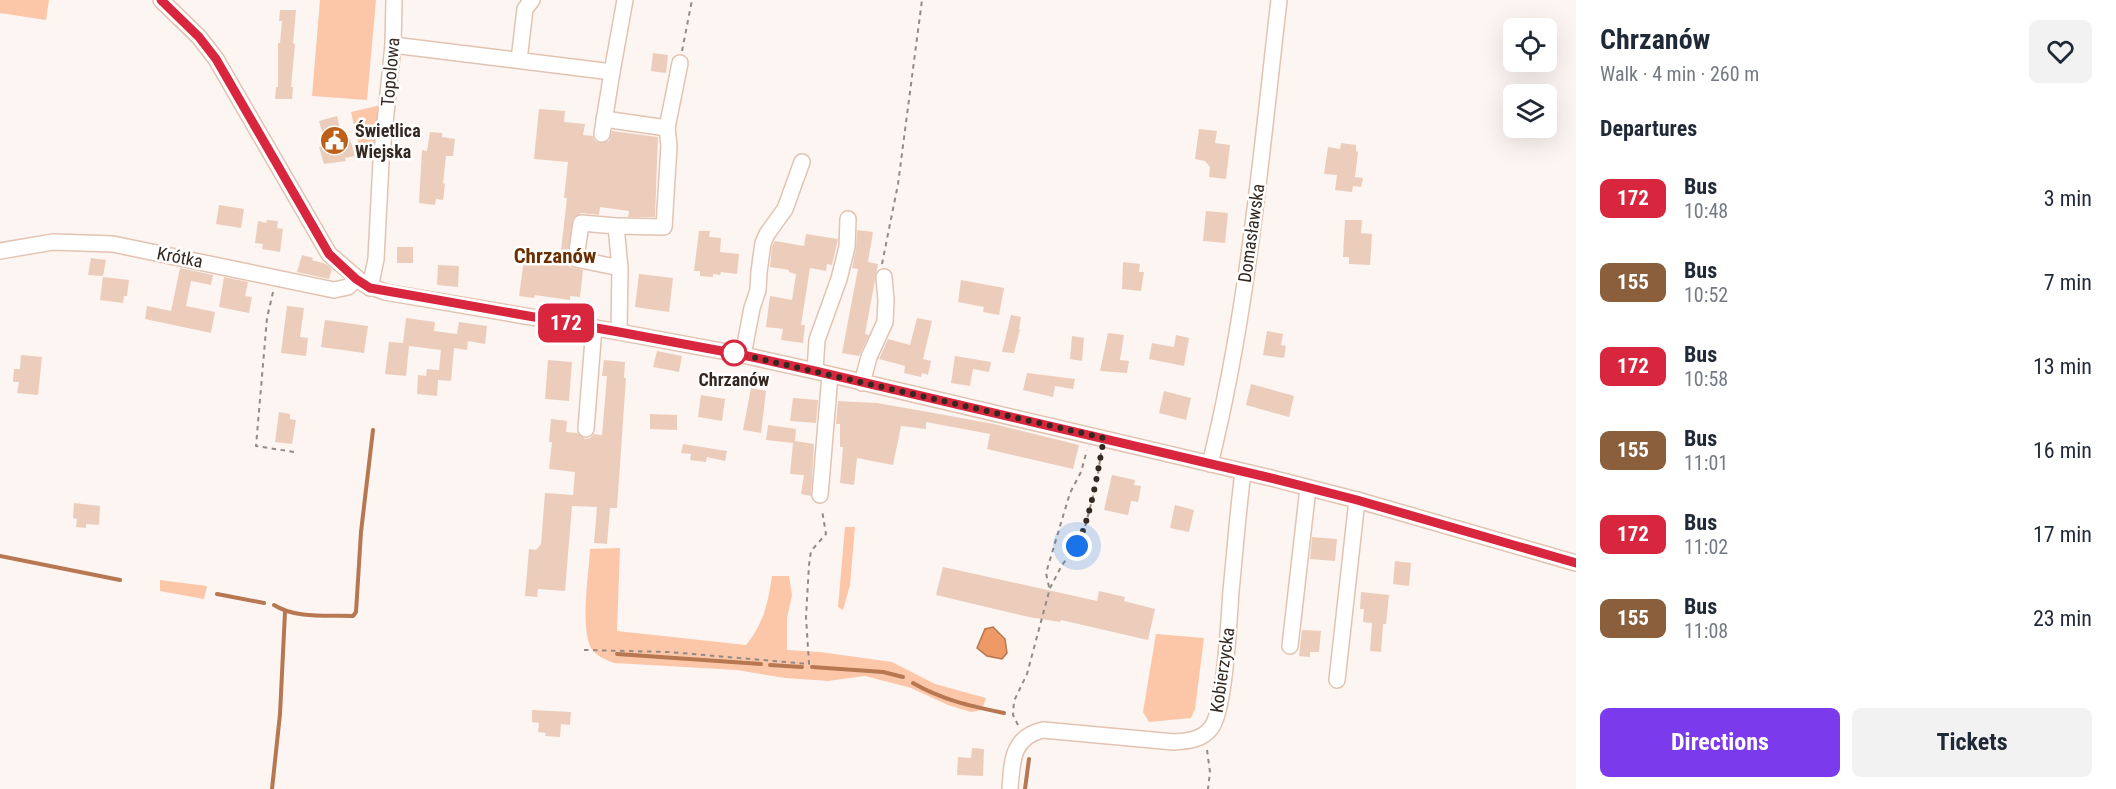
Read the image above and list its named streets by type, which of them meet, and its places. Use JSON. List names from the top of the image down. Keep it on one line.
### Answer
{"streets":{"street":["Topolowa","Domasławska","Krótka","Kobierzycka"]},"districts":["Chrzanów"],"places":{"public building":["Świetlica Wiejska"],"other":["Chrzanów"]},"lines":["bus line 172"],"page":{"on_map":"172","heading":[["Chrzanów","Walk · 4 min · 260 m"],"Departures"],"list":[{"mark":"172","name":"Bus","note":"10:48","value":"3 min"},{"mark":"155","name":"Bus","note":"10:52","value":"7 min"},{"mark":"172","name":"Bus","note":"10:58","value":"13 min"},{"mark":"155","name":"Bus","note":"11:01","value":"16 min"},{"mark":"172","name":"Bus","note":"11:02","value":"17 min"},{"mark":"155","name":"Bus","note":"11:08","value":"23 min"}],"buttons":["Directions","Tickets"]}}
